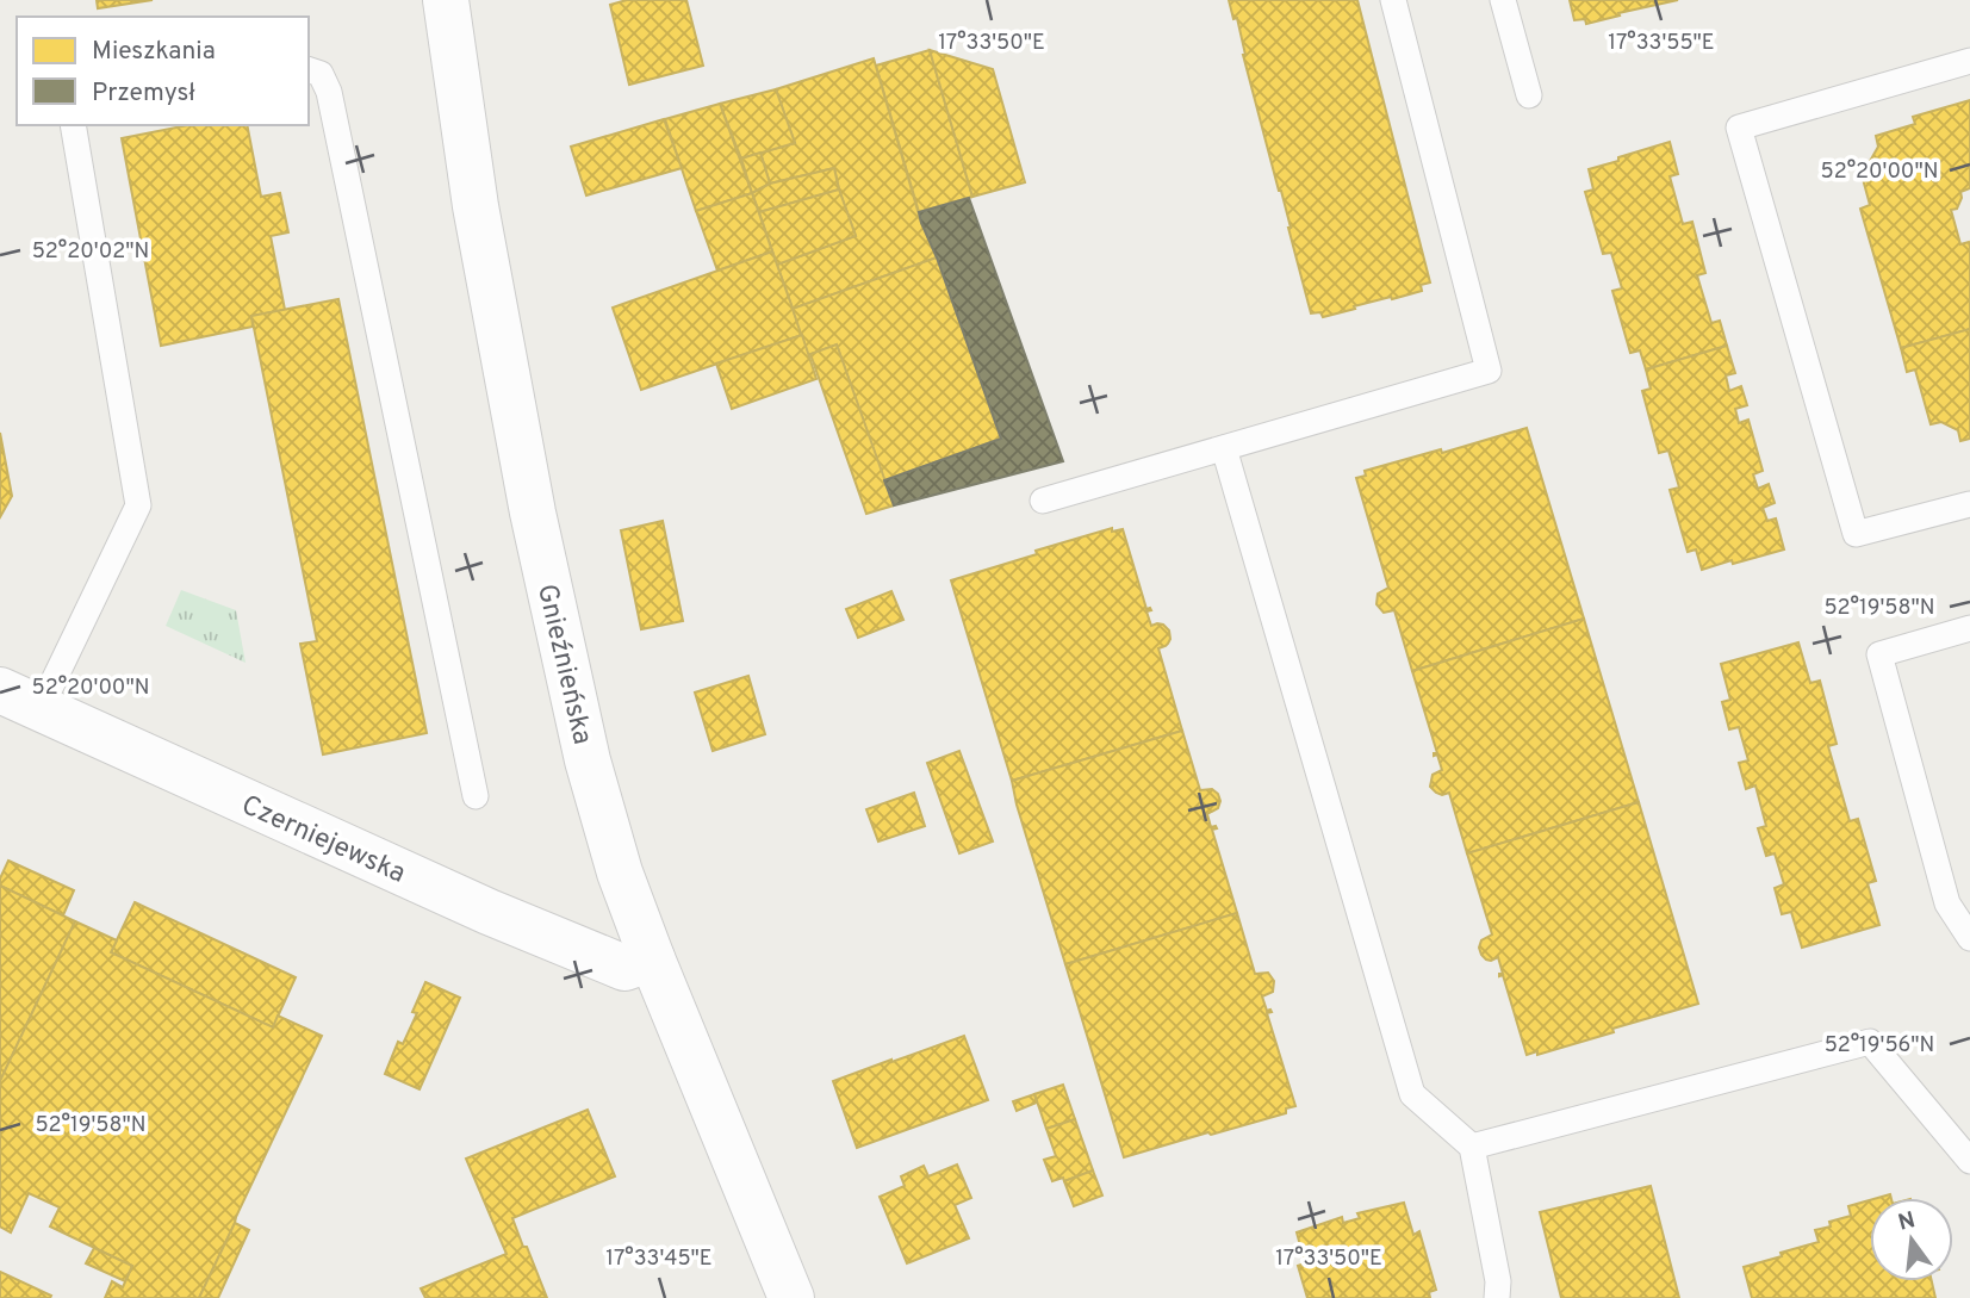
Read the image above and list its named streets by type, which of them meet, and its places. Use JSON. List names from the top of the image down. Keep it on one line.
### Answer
{"streets":{"street":["Gnieźnieńska","Czerniejewska"]},"crossings":[["Gnieźnieńska","Czerniejewska"]],"legend":["Mieszkania","Przemysł"],"north":"top","coordinates":["17°33'50\"E","17°33'55\"E","52°20'00\"N","52°20'02\"N","52°19'58\"N","52°19'56\"N","17°33'45\"E"]}
